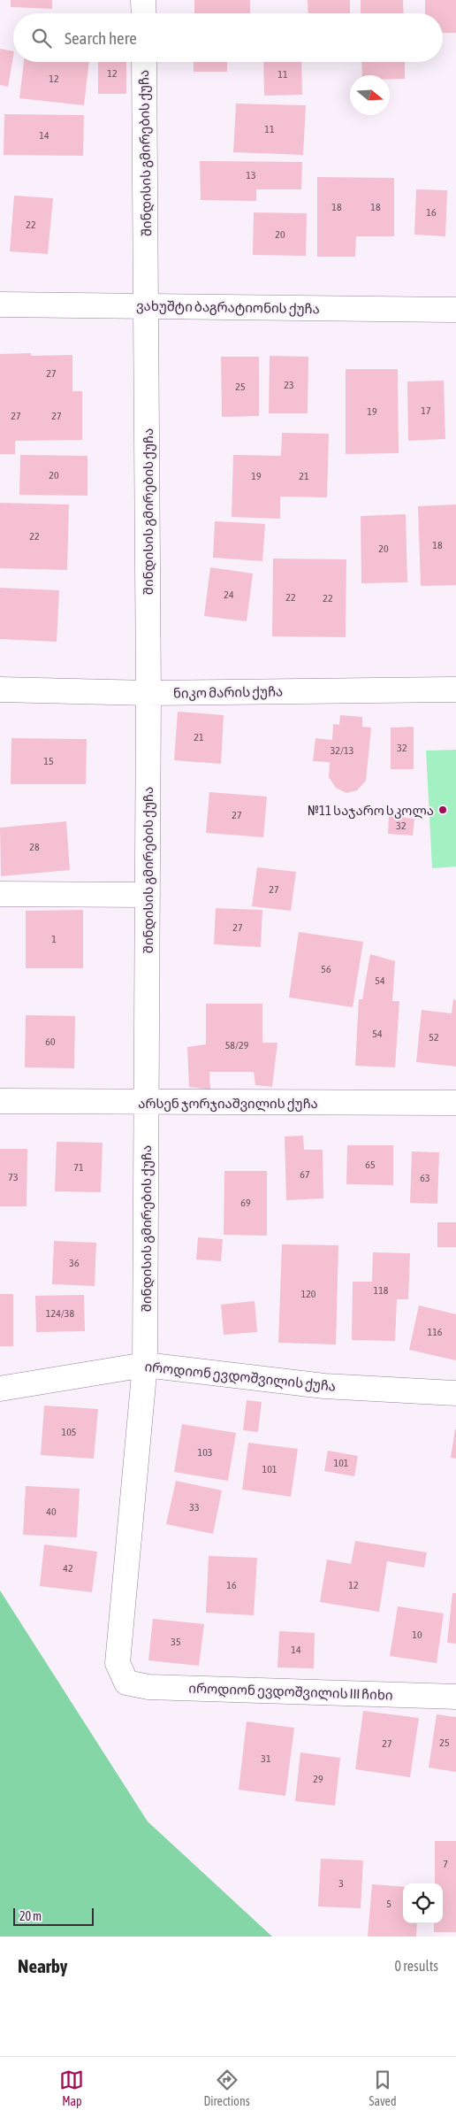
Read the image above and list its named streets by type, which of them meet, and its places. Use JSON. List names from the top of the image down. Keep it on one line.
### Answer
{"streets":{"street":["შინდისის გმირების ქუჩა","ვახუშტი ბაგრატიონის ქუჩა","ნიკო მარის ქუჩა","არსენ ჯორჯიაშვილის ქუჩა","იროდიონ ევდოშვილის ქუჩა","იროდიონ ევდოშვილის III ჩიხი"]},"crossings":[["შინდისის გმირების ქუჩა","ვახუშტი ბაგრატიონის ქუჩა"],["შინდისის გმირების ქუჩა","ნიკო მარის ქუჩა"],["შინდისის გმირების ქუჩა","არსენ ჯორჯიაშვილის ქუჩა"],["შინდისის გმირების ქუჩა","იროდიონ ევდოშვილის ქუჩა"],["შინდისის გმირების ქუჩა","იროდიონ ევდოშვილის III ჩიხი"]],"places":["№11 საჯარო სკოლა"],"house_numbers":["12","11","12","11","14","13","18","18","16","22","20","27","23","25","17","19","27","27","20","19","21","22","18","20","24","22","22","21","32","32/13","15","27","32","28","27","27","1","56","54","54","52","60","58/29","65","71","67","73","63","69","36","118","120","124/38","116","105","103","101","101","33","40","42","16","12","10","35","14","25","27","31","29","7","3","5"],"scale_bar":"20 m","north":"right","page":{"search":"Search here","scale":"20 m","heading":["Nearby","0 results"],"nav":["Map","Directions","Saved"]}}
